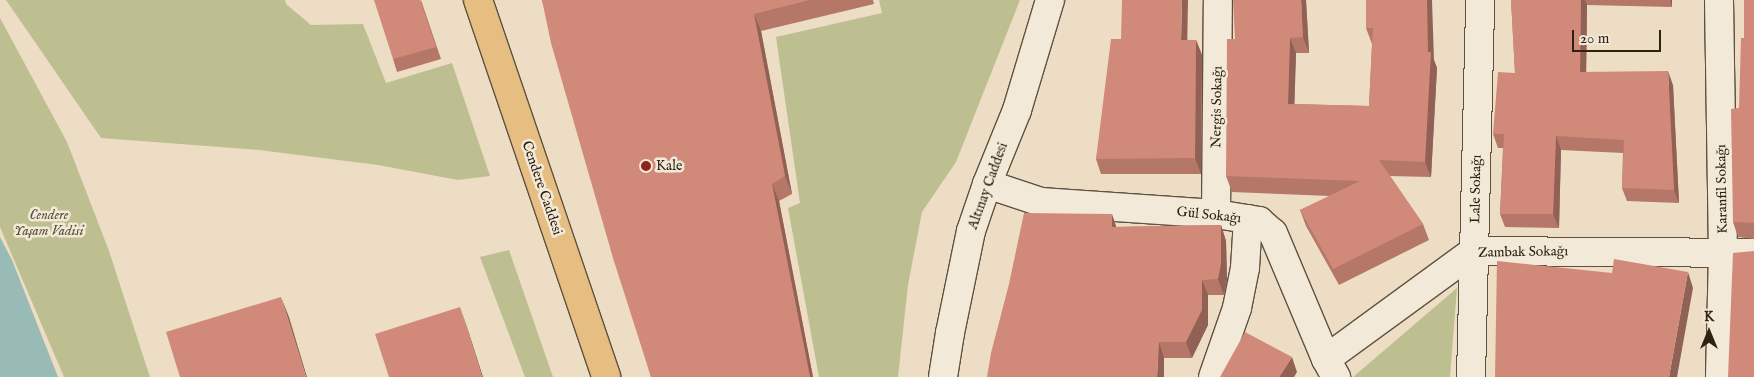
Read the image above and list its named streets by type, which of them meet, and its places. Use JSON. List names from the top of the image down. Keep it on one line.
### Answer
{"streets":{"main road":["Cendere Caddesi"],"street":["Nergis Sokağı","Altınay Caddesi","Lale Sokağı","Karanfil Sokağı","Gül Sokağı","Zambak Sokağı"]},"crossings":[["Nergis Sokağı","Gül Sokağı"],["Altınay Caddesi","Gül Sokağı"],["Lale Sokağı","Zambak Sokağı"],["Karanfil Sokağı","Zambak Sokağı"],["Gül Sokağı","Zambak Sokağı"]],"parks":["Cendere Yaşam Vadisi"],"places":["Kale"],"scale_bar":"20 m","north":"top"}
